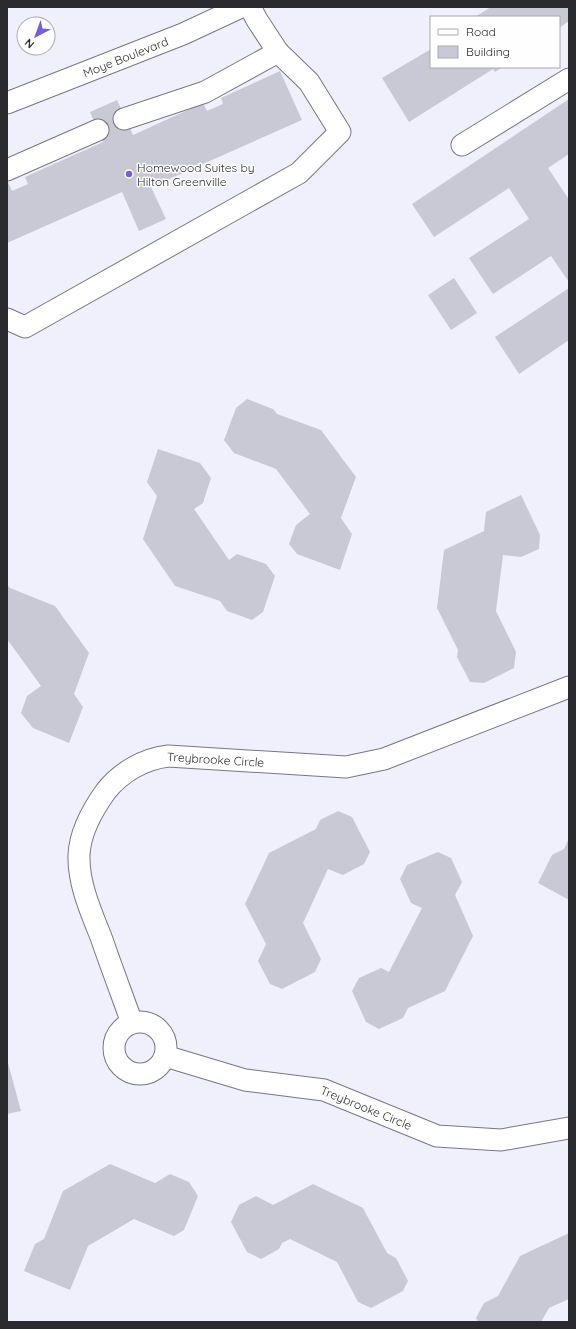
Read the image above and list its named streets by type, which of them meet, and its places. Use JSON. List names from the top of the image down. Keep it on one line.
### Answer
{"streets":{"street":["Moye Boulevard","Treybrooke Circle"]},"places":["Homewood Suites by Hilton Greenville"],"legend":["Road","Building"],"north":"bottom left"}
